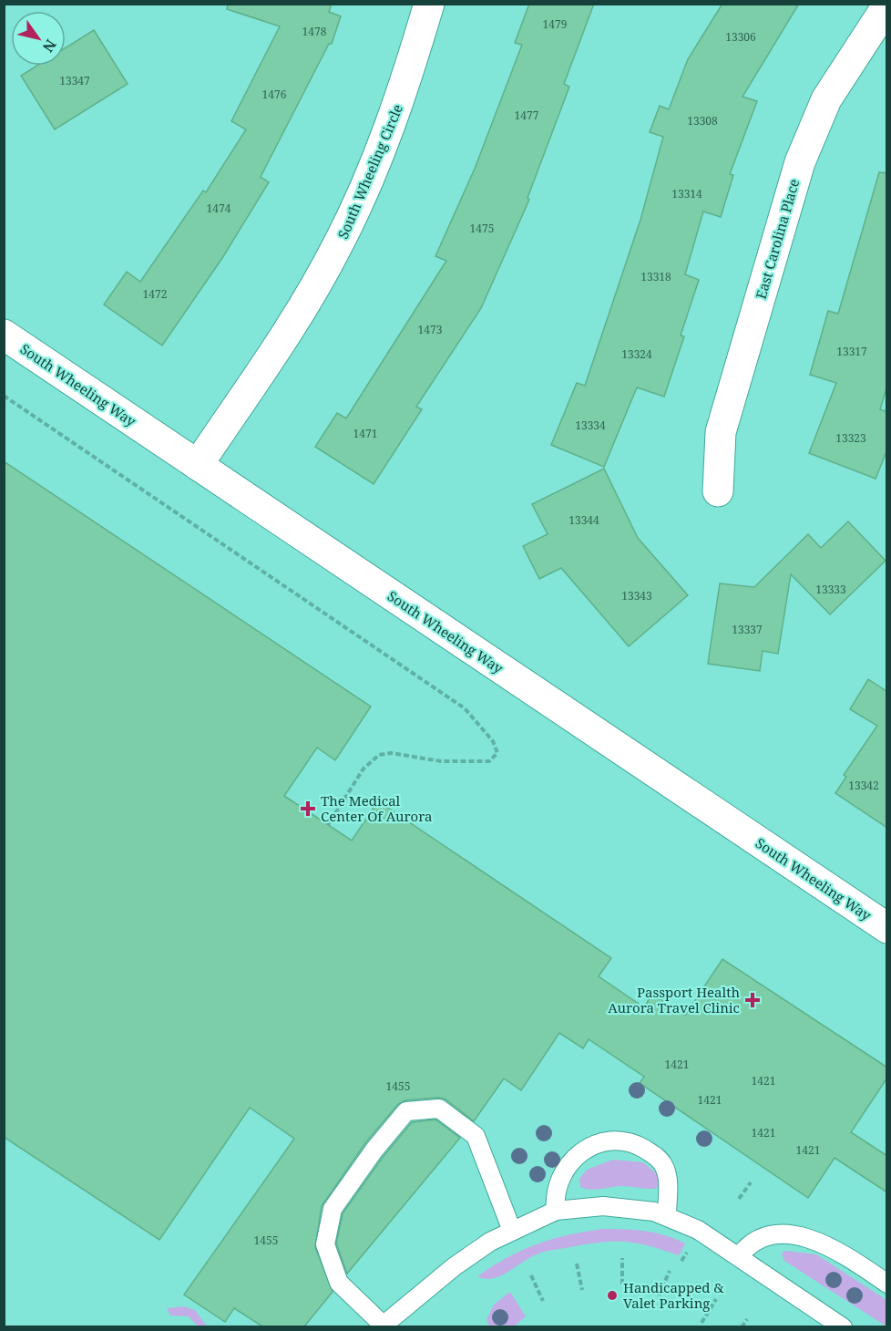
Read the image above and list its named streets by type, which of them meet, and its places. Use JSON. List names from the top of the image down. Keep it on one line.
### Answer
{"streets":{"street":["South Wheeling Circle","East Carolina Place","South Wheeling Way"]},"crossings":[["South Wheeling Circle","South Wheeling Way"]],"places":{"health":["The Medical Center Of Aurora","Passport Health Aurora Travel Clinic"],"other":["Handicapped & Valet Parking"]},"house_numbers":["1479","1478","13306","13347","1476","1477","13308","13314","1474","1475","13318","1472","1473","13317","13324","13334","1471","13323","13344","13333","13343","13337","13342","1421","1421","1455","1421","1421","1421","1455"],"north":"bottom right"}
